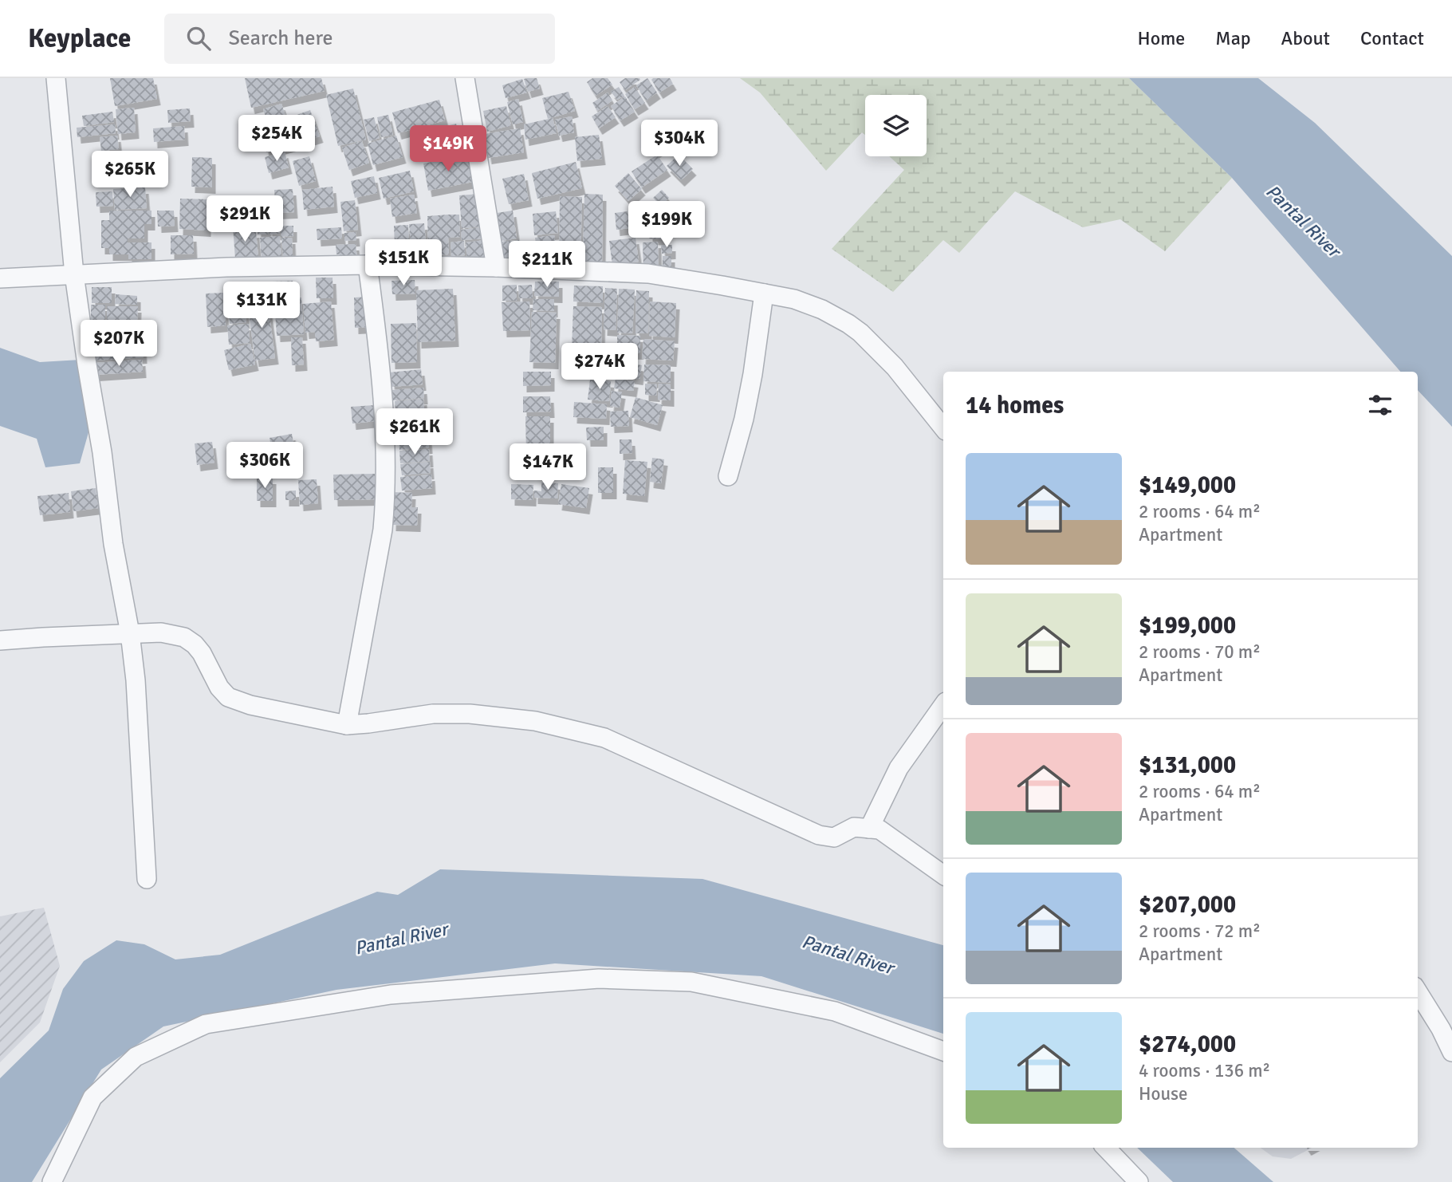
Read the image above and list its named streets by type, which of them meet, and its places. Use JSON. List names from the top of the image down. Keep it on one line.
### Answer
{"water":["Pantal River"],"page":{"header":"Keyplace","search":"Search here","nav":["Home","Map","About","Contact"],"price":["$254K","$304K","$149K","$265K","$291K","$199K","$151K","$211K","$131K","$207K","$274K","$261K","$306K","$147K"],"heading":"14 homes","list":[{"name":"$149,000","note":"2 rooms · 64 m² · Apartment"},{"name":"$199,000","note":"2 rooms · 70 m² · Apartment"},{"name":"$131,000","note":"2 rooms · 64 m² · Apartment"},{"name":"$207,000","note":"2 rooms · 72 m² · Apartment"},{"name":"$274,000","note":"4 rooms · 136 m² · House"}]}}
